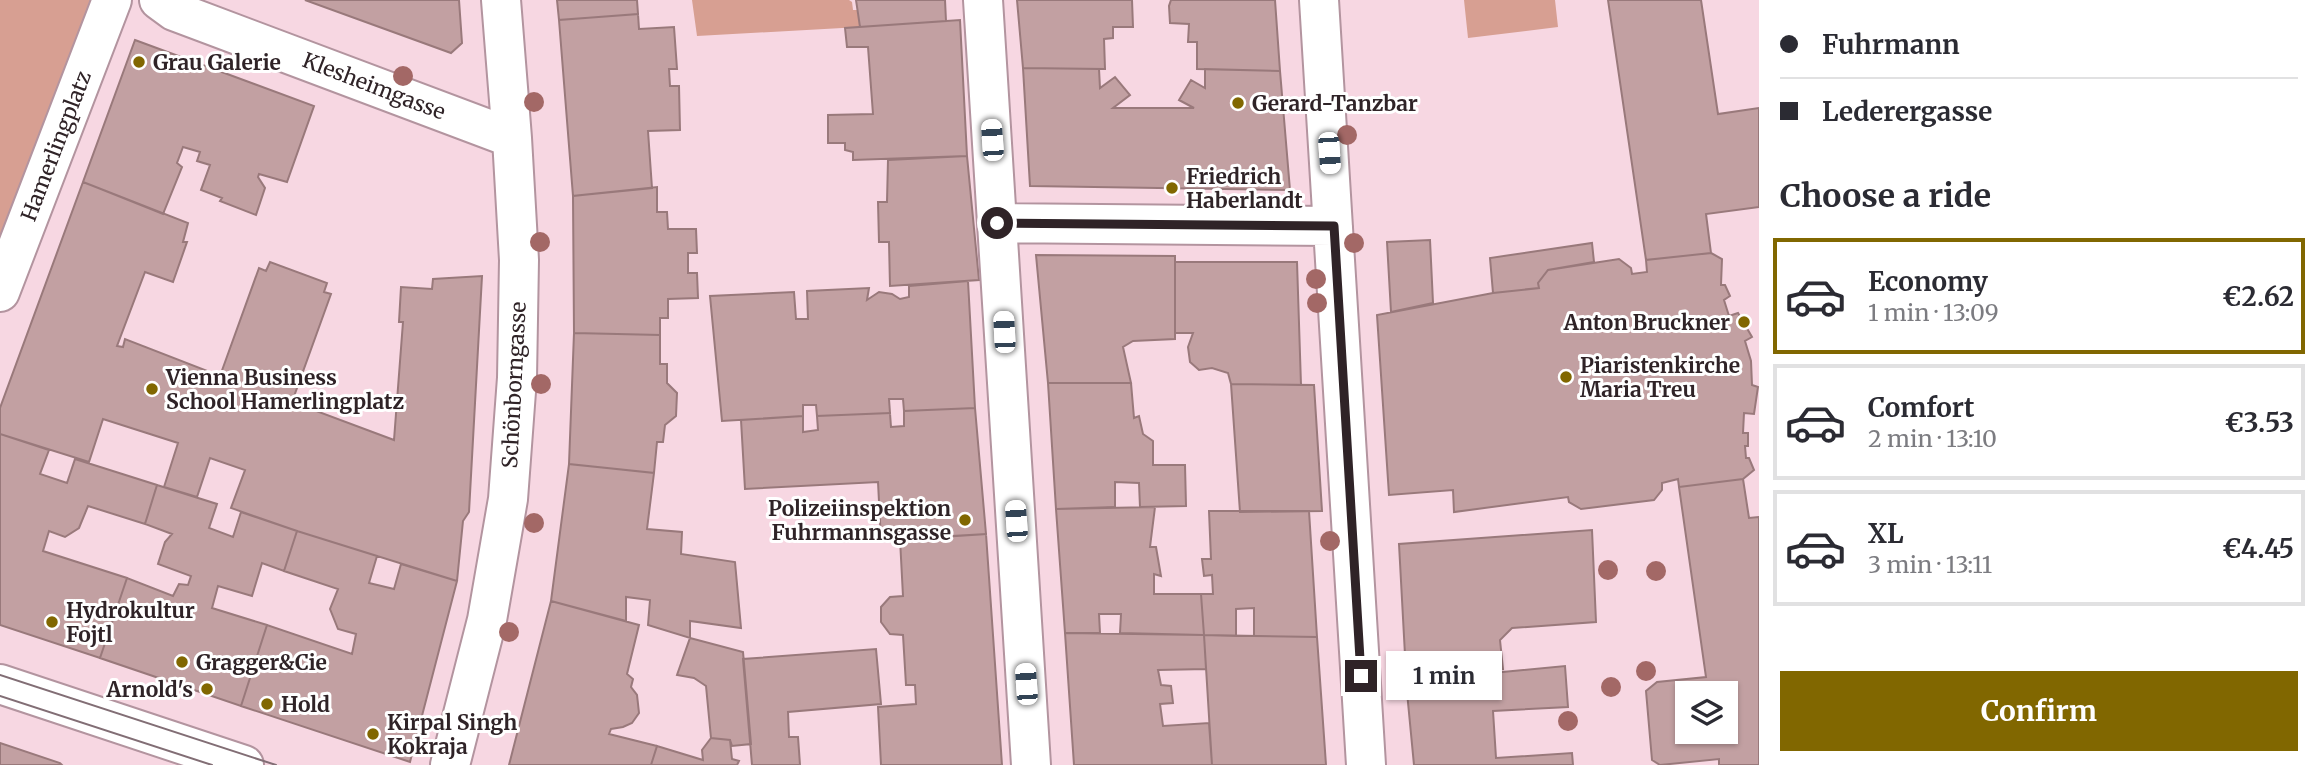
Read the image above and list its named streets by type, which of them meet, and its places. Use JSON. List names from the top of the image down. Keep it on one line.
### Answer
{"streets":{"street":["Klesheimgasse","Hamerlingplatz","Schönborngasse"]},"crossings":[["Klesheimgasse","Schönborngasse"]],"places":["Grau Galerie","Gerard-Tanzbar","Friedrich Haberlandt","Anton Bruckner","Piaristenkirche Maria Treu","Vienna Business School Hamerlingplatz","Polizeiinspektion Fuhrmannsgasse","Hydrokultur Fojtl","Gragger&Cie","Arnold's","Hold","Kirpal Singh Kokraja"],"page":{"banner":["Fuhrmann","Lederergasse"],"heading":"Choose a ride","list":[{"name":"Economy","note":"1 min · 13:09","value":"€2.62"},{"name":"Comfort","note":"2 min · 13:10","value":"€3.53"},{"name":"XL","note":"3 min · 13:11","value":"€4.45"}],"bubble":"1 min","buttons":"Confirm"}}
